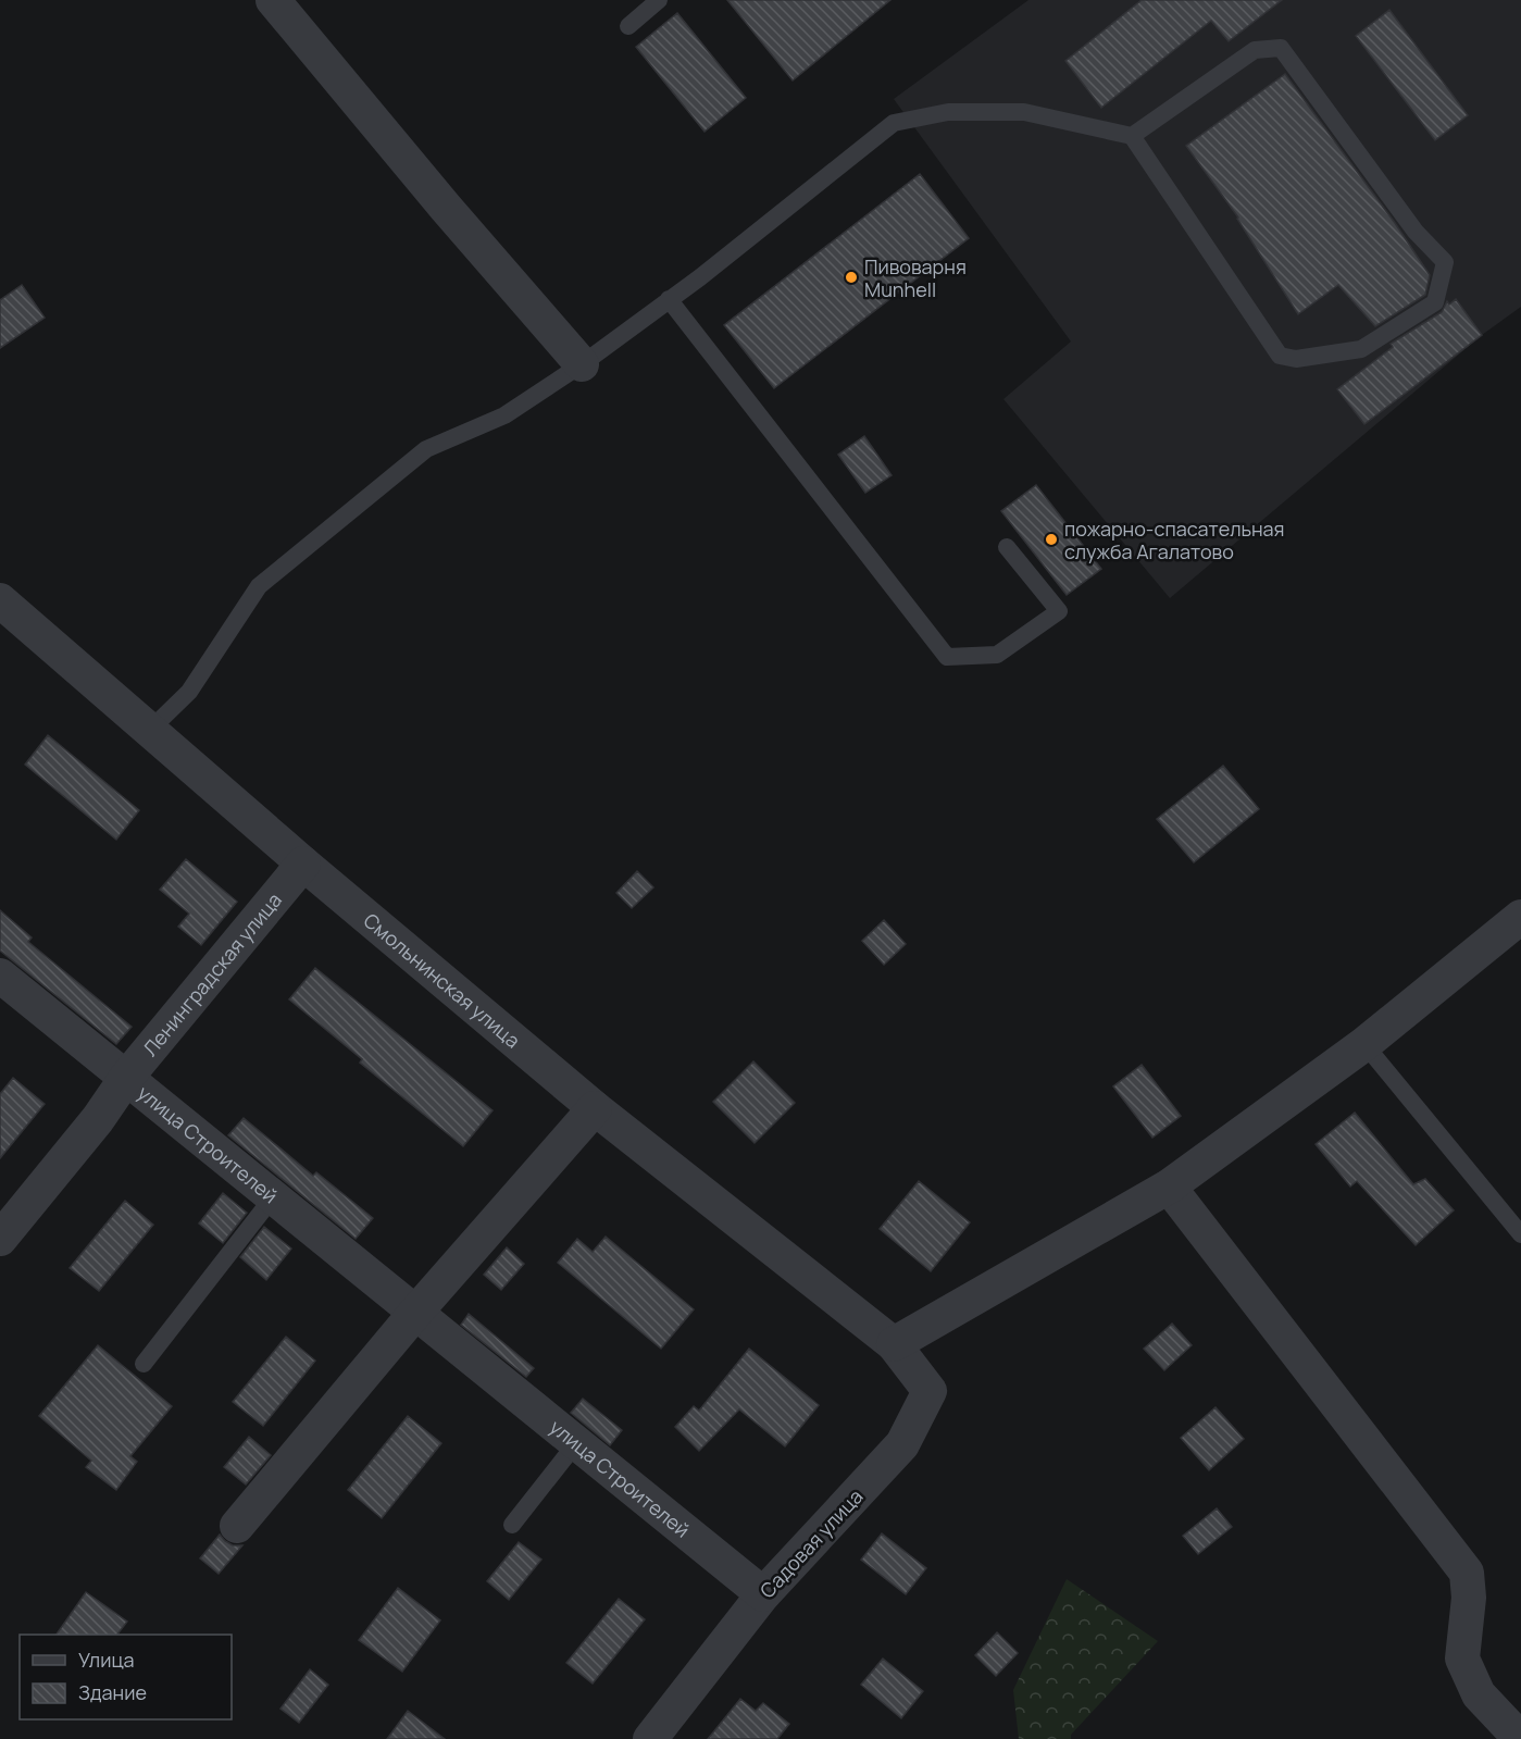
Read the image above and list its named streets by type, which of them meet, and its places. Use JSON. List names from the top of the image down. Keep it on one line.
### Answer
{"streets":{"street":["Ленинградская улица","Смольнинская улица","улица Строителей","Садовая улица"]},"crossings":[["Ленинградская улица","Смольнинская улица"],["Ленинградская улица","улица Строителей"],["Смольнинская улица","Садовая улица"],["улица Строителей","Садовая улица"]],"places":["Пивоварня Munhell","пожарно-спасательная служба Агалатово"],"legend":["Улица","Здание"]}
